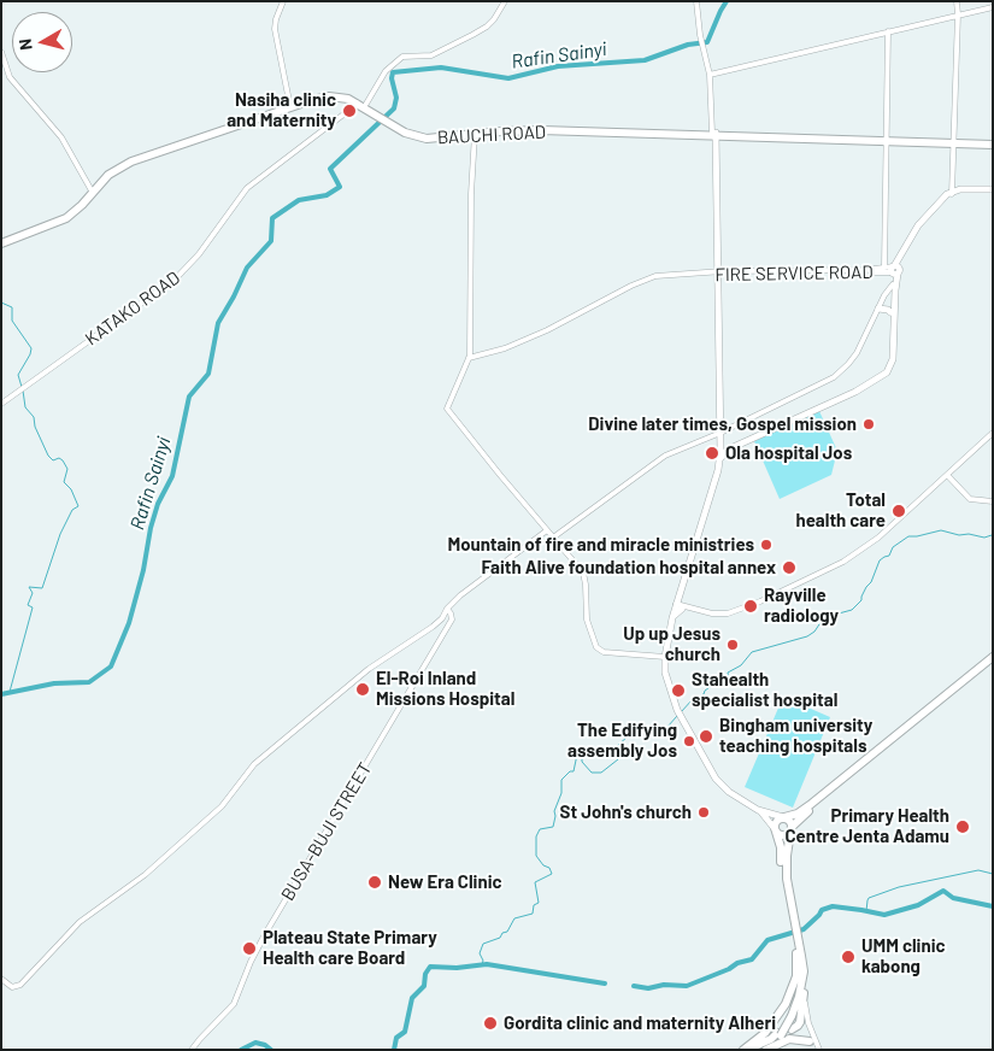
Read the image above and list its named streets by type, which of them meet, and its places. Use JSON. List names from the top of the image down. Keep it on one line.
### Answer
{"streets":{"highway":["BAUCHI ROAD"],"street":["FIRE SERVICE ROAD","KATAKO ROAD","BUSA-BUJI STREET"]},"crossings":[["BAUCHI ROAD","KATAKO ROAD"]],"water":["Rafin Sainyi"],"places":["Nasiha clinic and Maternity","Divine later times, Gospel mission","Ola hospital Jos","Total health care","Mountain of fire and miracle ministries","Faith Alive foundation hospital annex","Rayville radiology","Up up Jesus church","El-Roi Inland Missions Hospital","Stahealth specialist hospital","Bingham university teaching hospitals","The Edifying assembly Jos","St John's church","Primary Health Centre Jenta Adamu","New Era Clinic","Plateau State Primary Health care Board","UMM clinic kabong","Gordita clinic and maternity Alheri"],"north":"left"}
